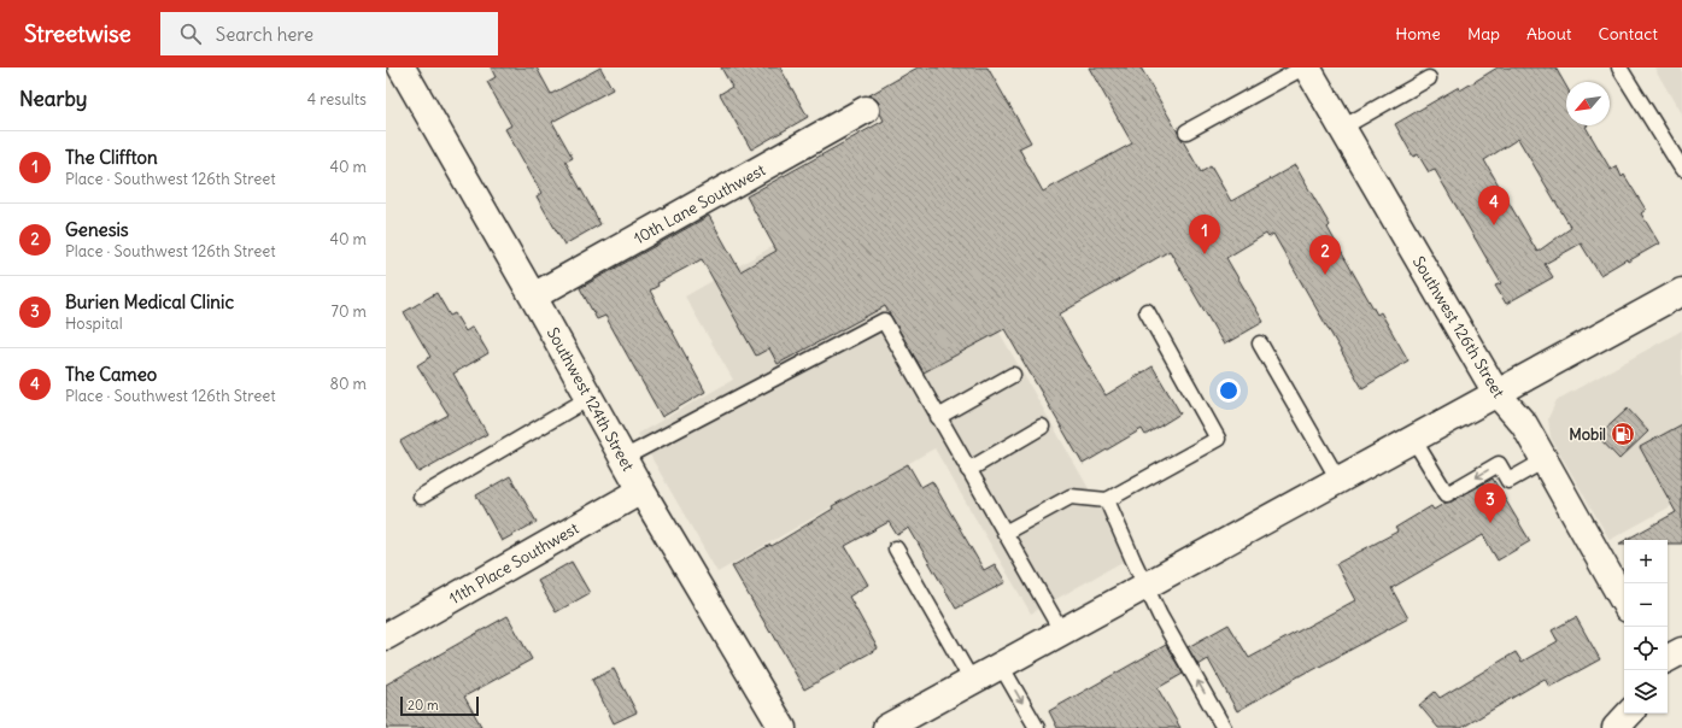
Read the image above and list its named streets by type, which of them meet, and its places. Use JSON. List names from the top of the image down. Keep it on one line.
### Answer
{"streets":{"street":["10th Lane Southwest","Southwest 126th Street","Southwest 124th Street","11th Place Southwest"]},"crossings":[["10th Lane Southwest","Southwest 124th Street"],["Southwest 124th Street","11th Place Southwest"]],"places":{"fuel station":["Mobil"]},"scale_bar":"20 m","north":"bottom left","page":{"header":"Streetwise","search":"Search here","nav":["Home","Map","About","Contact"],"heading":["Nearby","4 results"],"list":[{"mark":"1","name":"The Cliffton","note":"Place · Southwest 126th Street","value":"40 m"},{"mark":"2","name":"Genesis","note":"Place · Southwest 126th Street","value":"40 m"},{"mark":"3","name":"Burien Medical Clinic","note":"Hospital","value":"70 m"},{"mark":"4","name":"The Cameo","note":"Place · Southwest 126th Street","value":"80 m"}],"pins":["4","1","2","3"],"map_buttons":["+","−"],"scale":"20 m"}}
